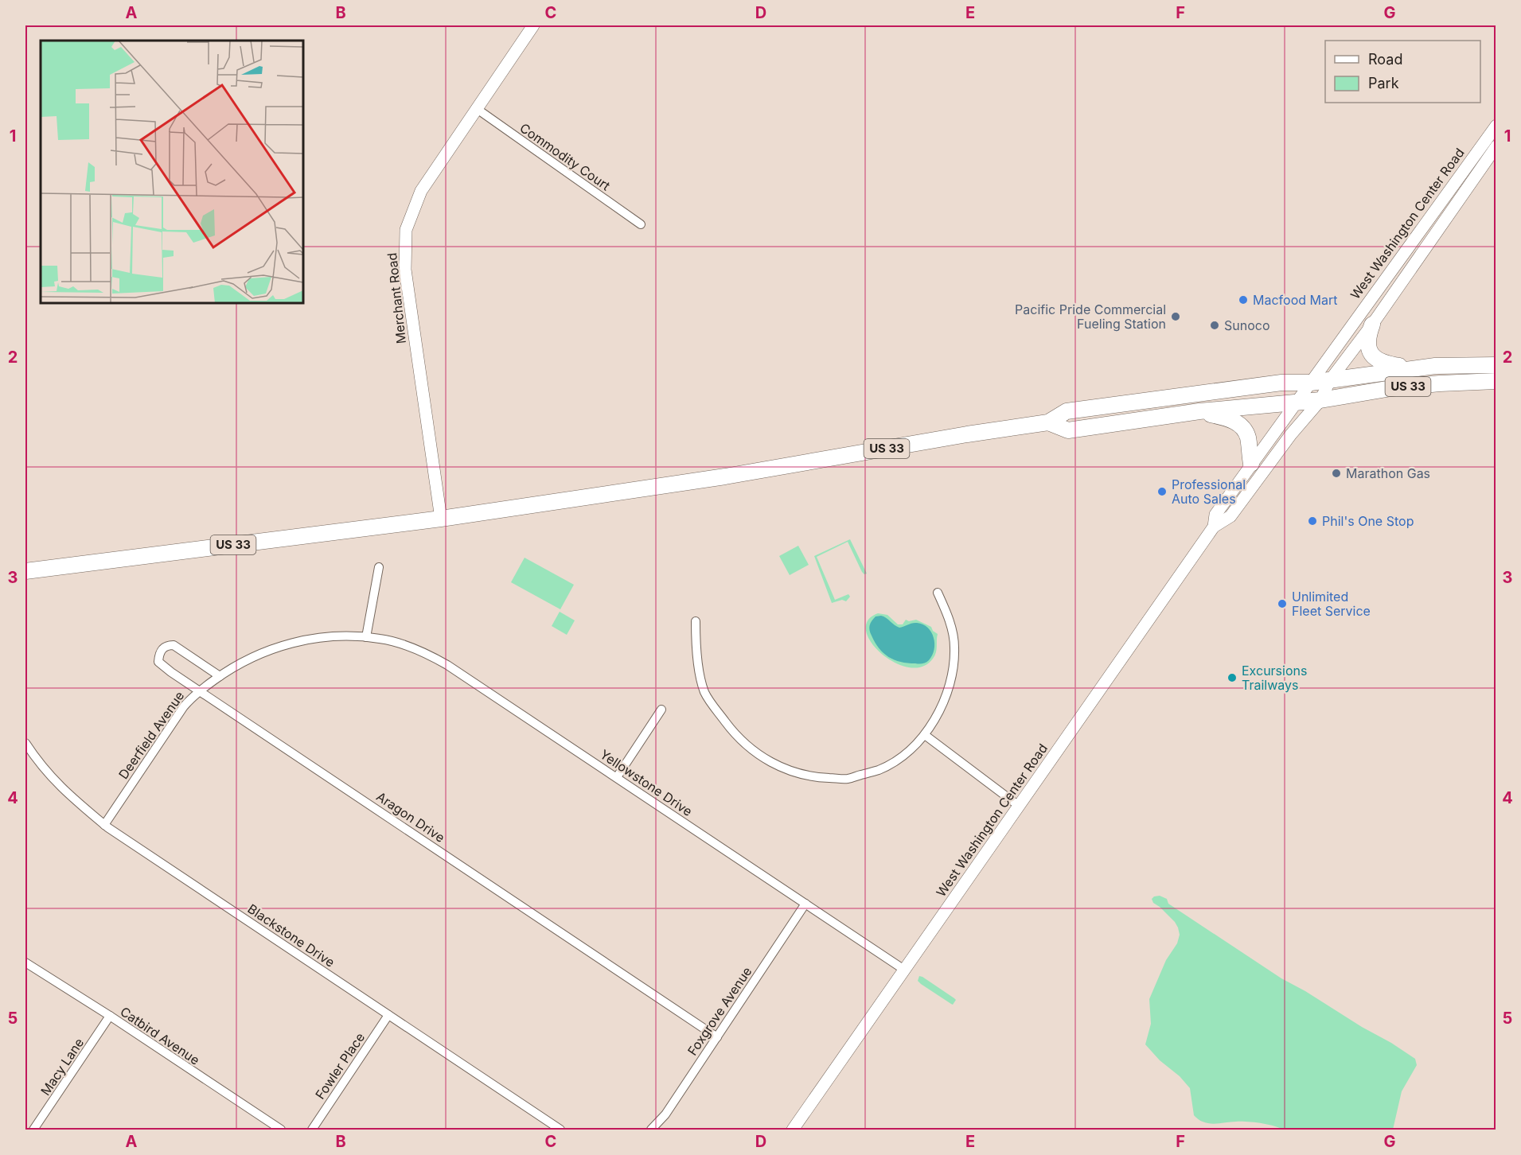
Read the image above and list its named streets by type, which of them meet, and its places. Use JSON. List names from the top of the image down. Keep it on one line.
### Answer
{"streets":{"highway":["US 33"],"main road":["West Washington Center Road","Merchant Road"],"street":["Commodity Court","Deerfield Avenue","Yellowstone Drive","Aragon Drive","Blackstone Drive","Foxgrove Avenue","Catbird Avenue","Fowler Place","Macy Lane"]},"crossings":[["Commodity Court","Merchant Road"],["West Washington Center Road","US 33"],["West Washington Center Road","Yellowstone Drive"],["Merchant Road","US 33"],["Deerfield Avenue","Yellowstone Drive"],["Deerfield Avenue","Aragon Drive"],["Deerfield Avenue","Blackstone Drive"],["Yellowstone Drive","Foxgrove Avenue"],["Aragon Drive","Foxgrove Avenue"],["Blackstone Drive","Fowler Place"],["Catbird Avenue","Macy Lane"]],"places":["Macfood Mart","Pacific Pride Commercial Fueling Station","Sunoco","Marathon Gas","Professional Auto Sales","Phil's One Stop","Unlimited Fleet Service","Excursions Trailways"],"legend":["Road","Park"],"grid":{"columns":["A","B","C","D","E","F","G"],"rows":["1","2","3","4","5"]}}
